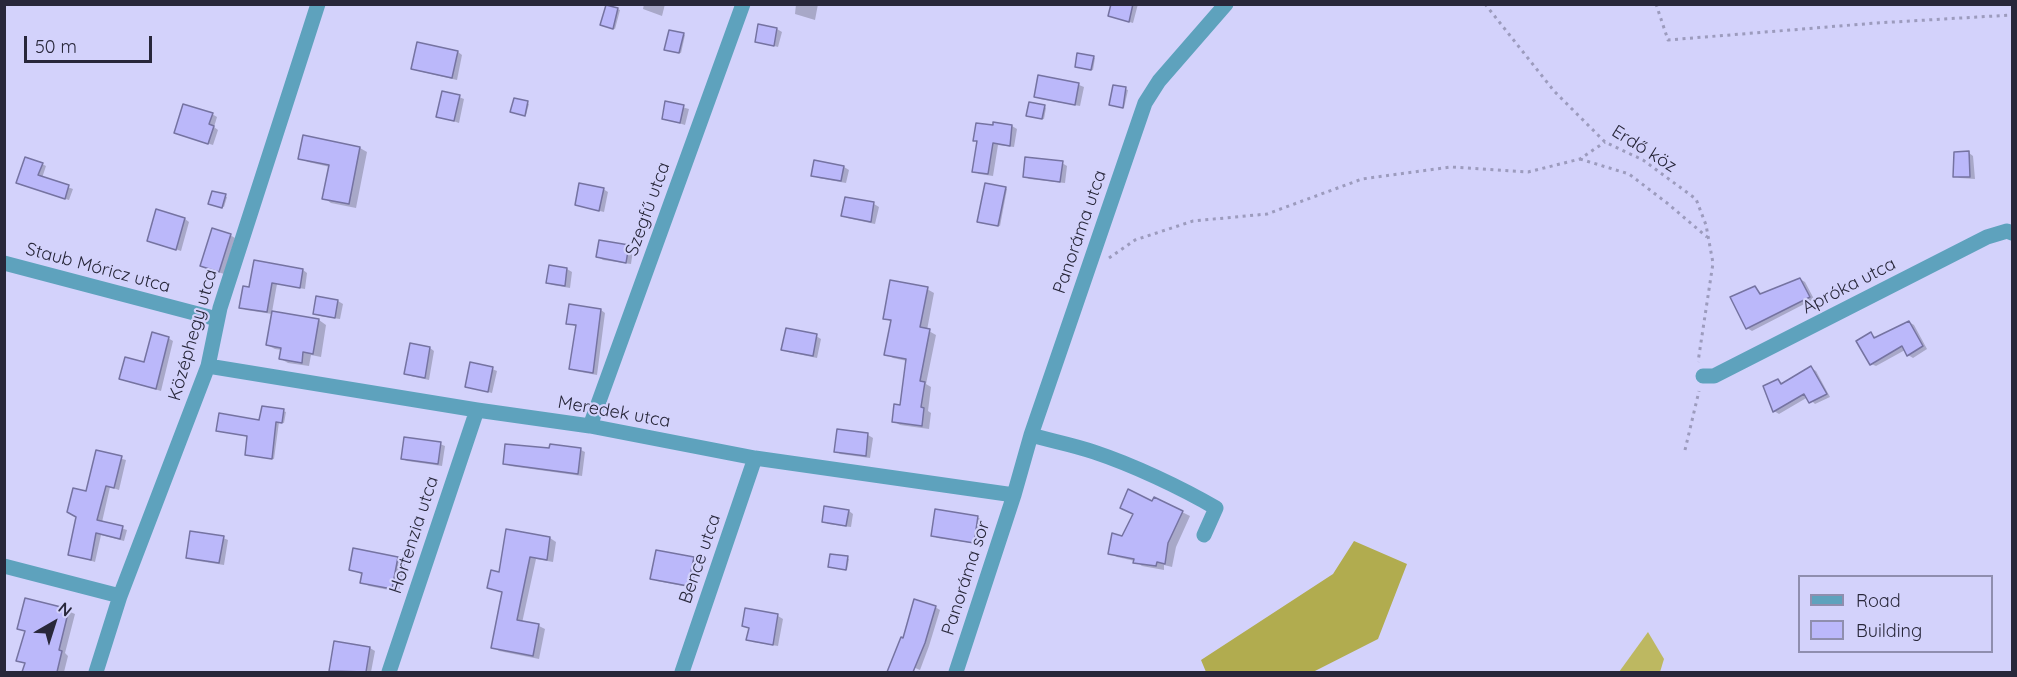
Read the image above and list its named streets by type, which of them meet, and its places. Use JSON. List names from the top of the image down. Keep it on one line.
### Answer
{"streets":{"street":["Szegfű utca","Panoráma utca","Staub Móricz utca","Apróka utca","Középhegy utca","Meredek utca","Hortenzia utca","Bence utca","Panoráma sor"],"path":["Erdő köz"]},"crossings":[["Erdő köz","Apróka utca"],["Szegfű utca","Meredek utca"],["Panoráma utca","Meredek utca"],["Panoráma utca","Panoráma sor"],["Staub Móricz utca","Középhegy utca"],["Középhegy utca","Meredek utca"],["Meredek utca","Hortenzia utca"],["Meredek utca","Bence utca"],["Meredek utca","Panoráma sor"]],"legend":["Road","Building"],"scale_bar":"50 m","north":"top right"}
